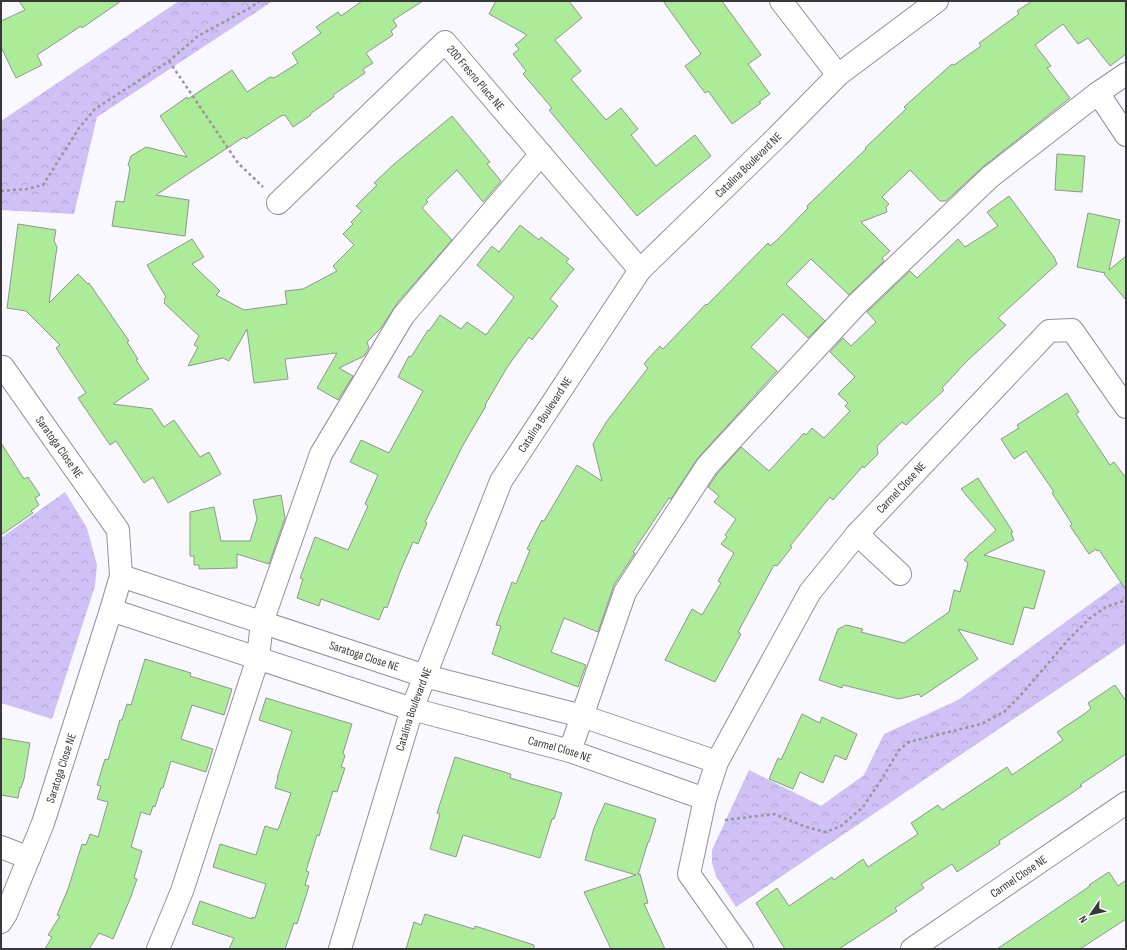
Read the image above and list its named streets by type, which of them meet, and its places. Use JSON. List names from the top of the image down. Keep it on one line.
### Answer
{"streets":{"street":["200 Fresno Place NE","Catalina Boulevard NE","Saratoga Close NE","Carmel Close NE"]},"crossings":[["200 Fresno Place NE","Catalina Boulevard NE"],["Catalina Boulevard NE","Saratoga Close NE"],["Catalina Boulevard NE","Carmel Close NE"]],"north":"bottom left"}
